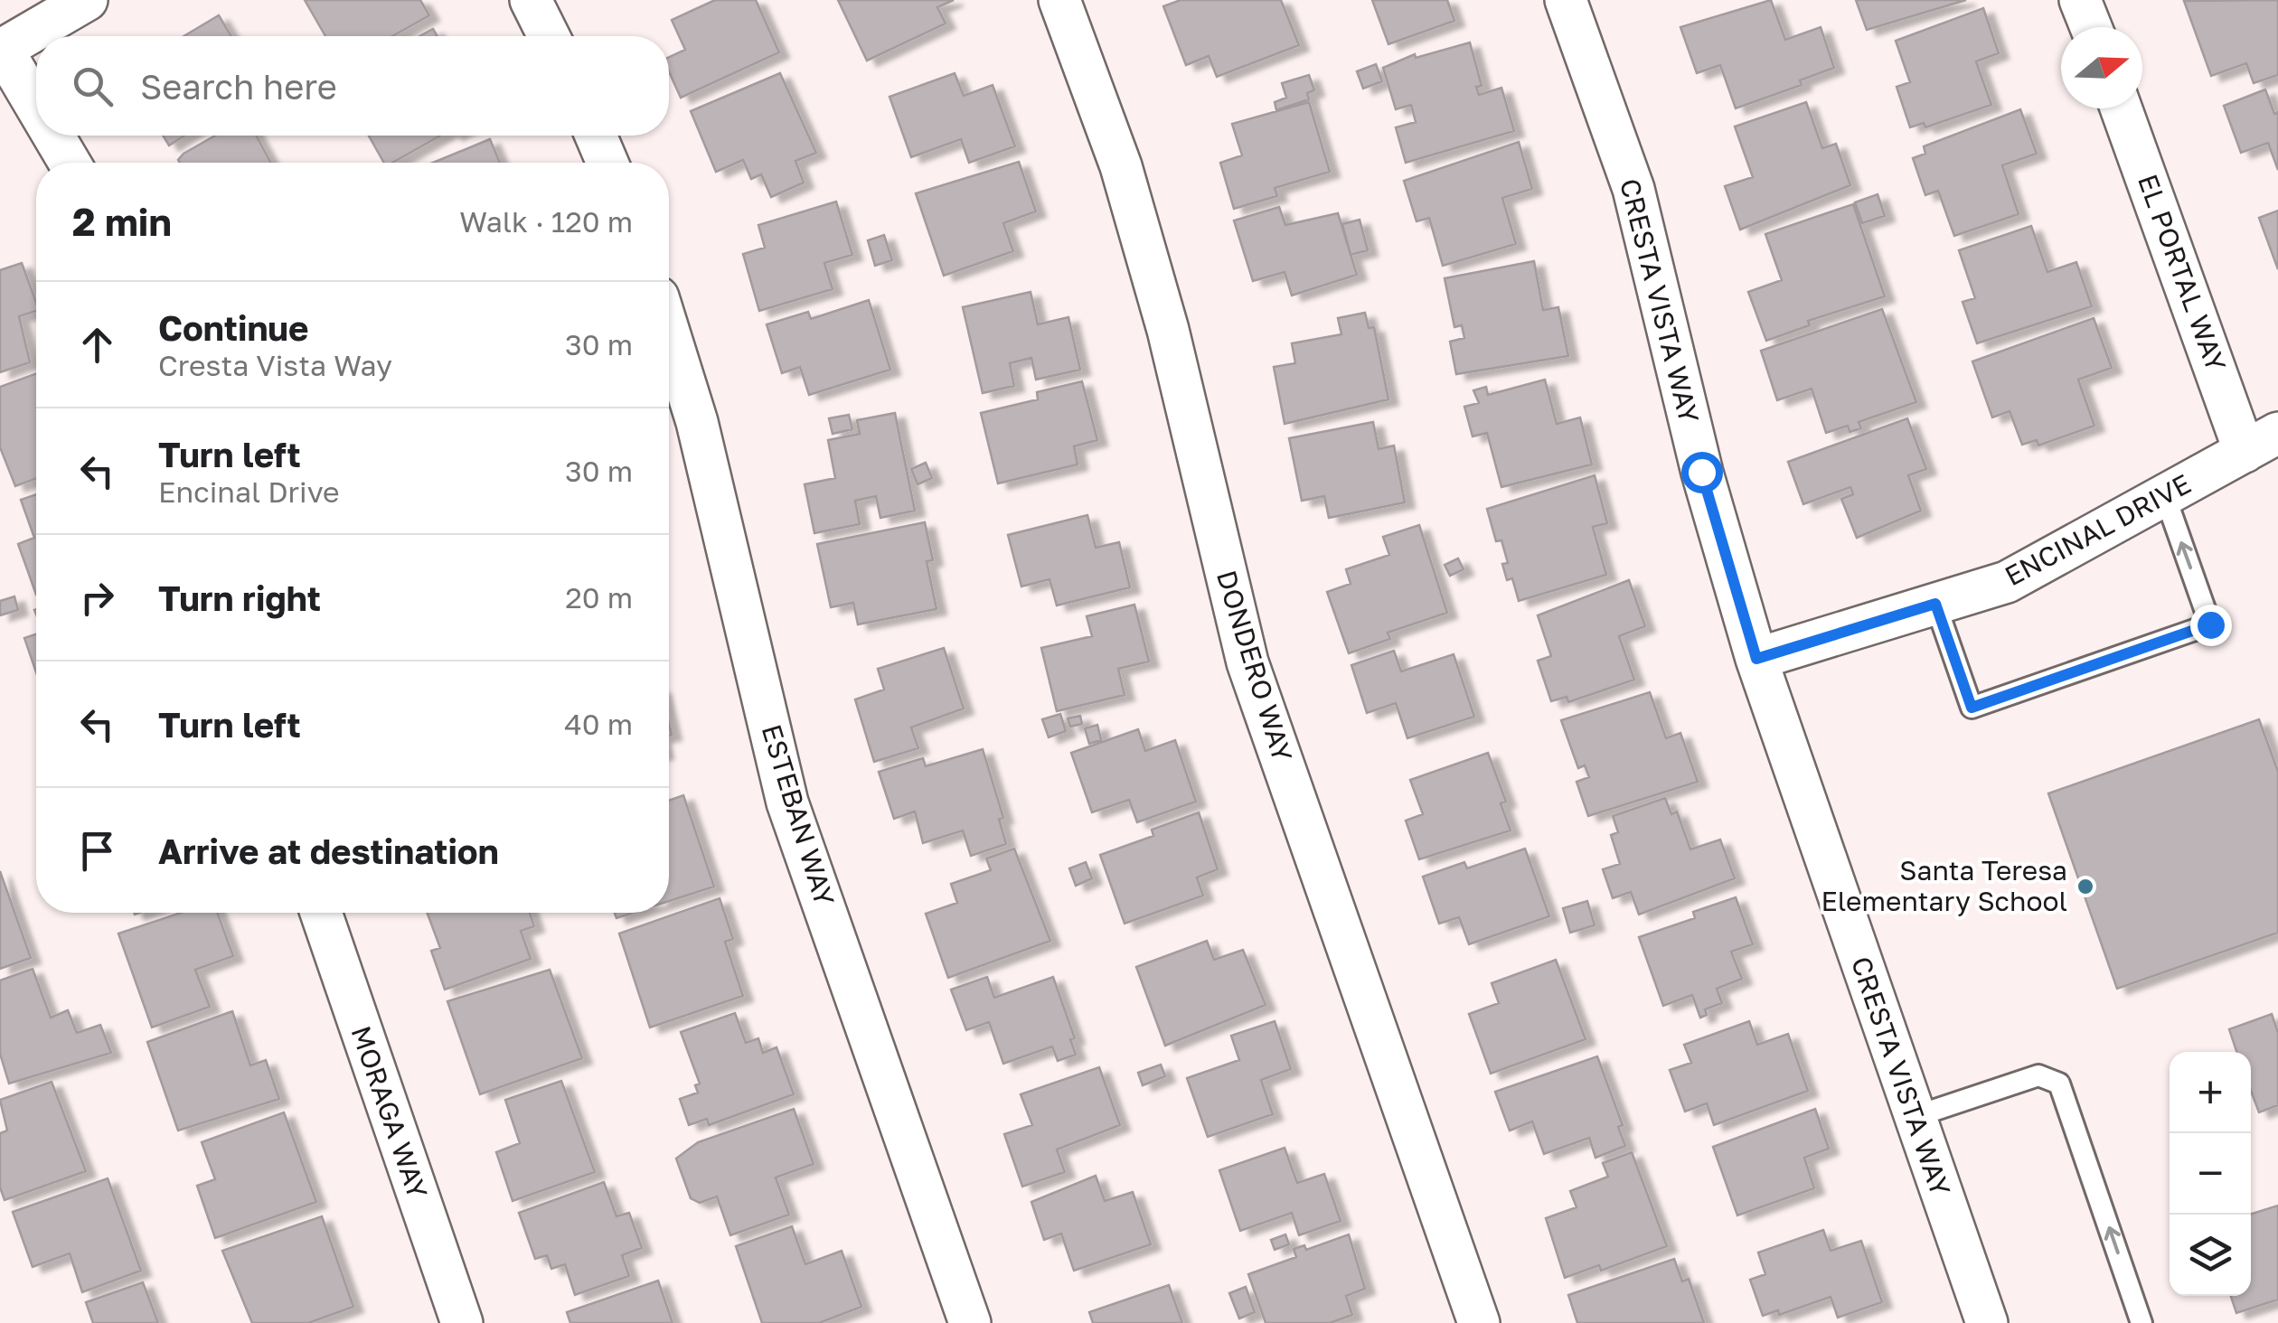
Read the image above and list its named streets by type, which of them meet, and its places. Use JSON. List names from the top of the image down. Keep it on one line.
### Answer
{"streets":{"street":["EL PORTAL WAY","CRESTA VISTA WAY","ENCINAL DRIVE","DONDERO WAY","ESTEBAN WAY","MORAGA WAY"]},"crossings":[["EL PORTAL WAY","ENCINAL DRIVE"],["CRESTA VISTA WAY","ENCINAL DRIVE"]],"places":["Santa Teresa Elementary School"],"north":"right","page":{"search":"Search here","heading":["2 min","Walk · 120 m"],"list":[["Continue","Cresta Vista Way","30 m"],["Turn left","Encinal Drive","30 m"],["Turn right","20 m"],["Turn left","40 m"],"Arrive at destination"],"map_buttons":["+","−"]}}
